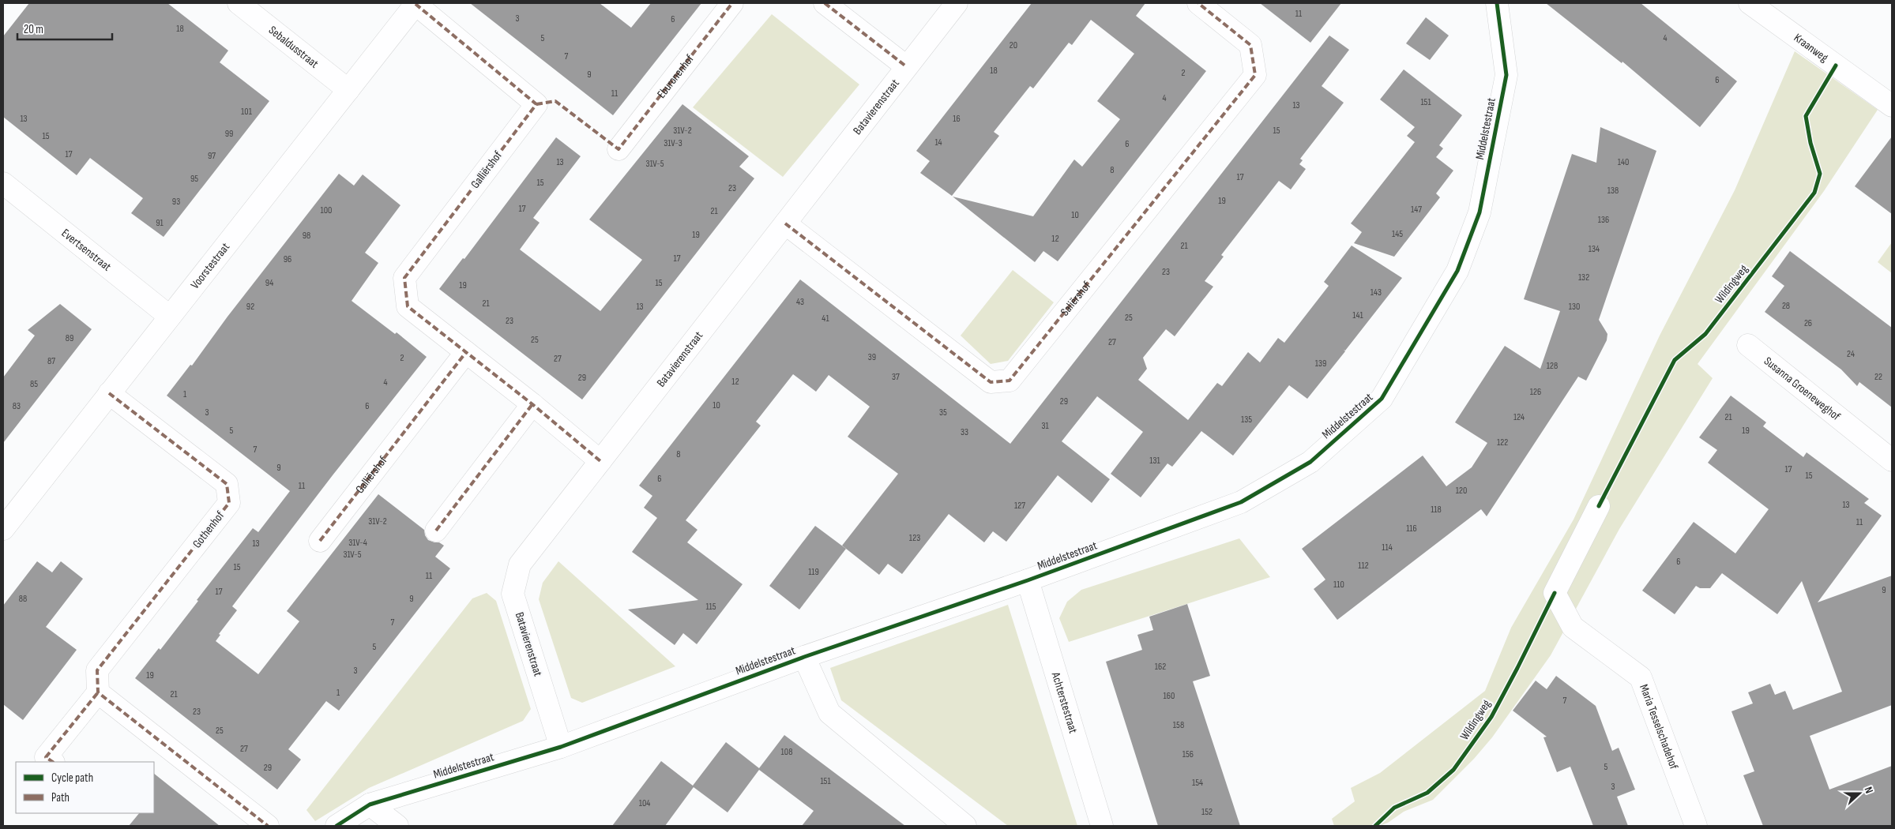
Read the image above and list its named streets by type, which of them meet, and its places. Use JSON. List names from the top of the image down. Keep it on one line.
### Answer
{"streets":{"street":["Sebaldusstraat","Kraanweg","Eburonenhof","Batavierenstraat","Middelstestraat","Galliërshof","Evertsenstraat","Voorstestraat","Saliërshof","Susanna Groeneweghof","Gothenhof","Achterstestraat","Maria Tesselschadehof"],"cycle path":["Wildingweg"]},"crossings":[["Sebaldusstraat","Voorstestraat"],["Batavierenstraat","Middelstestraat"],["Batavierenstraat","Galliërshof"],["Batavierenstraat","Saliërshof"],["Middelstestraat","Achterstestraat"],["Galliërshof","Voorstestraat"],["Evertsenstraat","Voorstestraat"],["Voorstestraat","Gothenhof"]],"house_numbers":["11","3","6","18","5","4","20","7","18","2","9","6","11","4","151","13","101","13","16","31V-2","15","99","15","14","31V-3","6","17","97","13","140","31V-5","8","17","95","15","23","138","19","93","17","147","100","21","10","136","91","145","19","98","12","21","134","17","96","23","132","94","15","19","143","43","21","28","92","13","130","141","25","41","23","26","89","25","27","24","39","2","27","87","139","128","37","22","29","12","4","85","126","1","29","10","83","6","3","35","124","21","135","31","5","19","33","122","7","8","131","9","17","15","6","11","120","13","127","118","31V-2","11","116","123","31V-4","13","114","31V-5","6","112","15","119","11","110","9","17","88","9","115","7","5","162","3","19","1","21","160","7","23","158","25","27","108","156","5","29","151","154","3","104","152"],"legend":["Cycle path","Path"],"scale_bar":"20 m","north":"right"}
